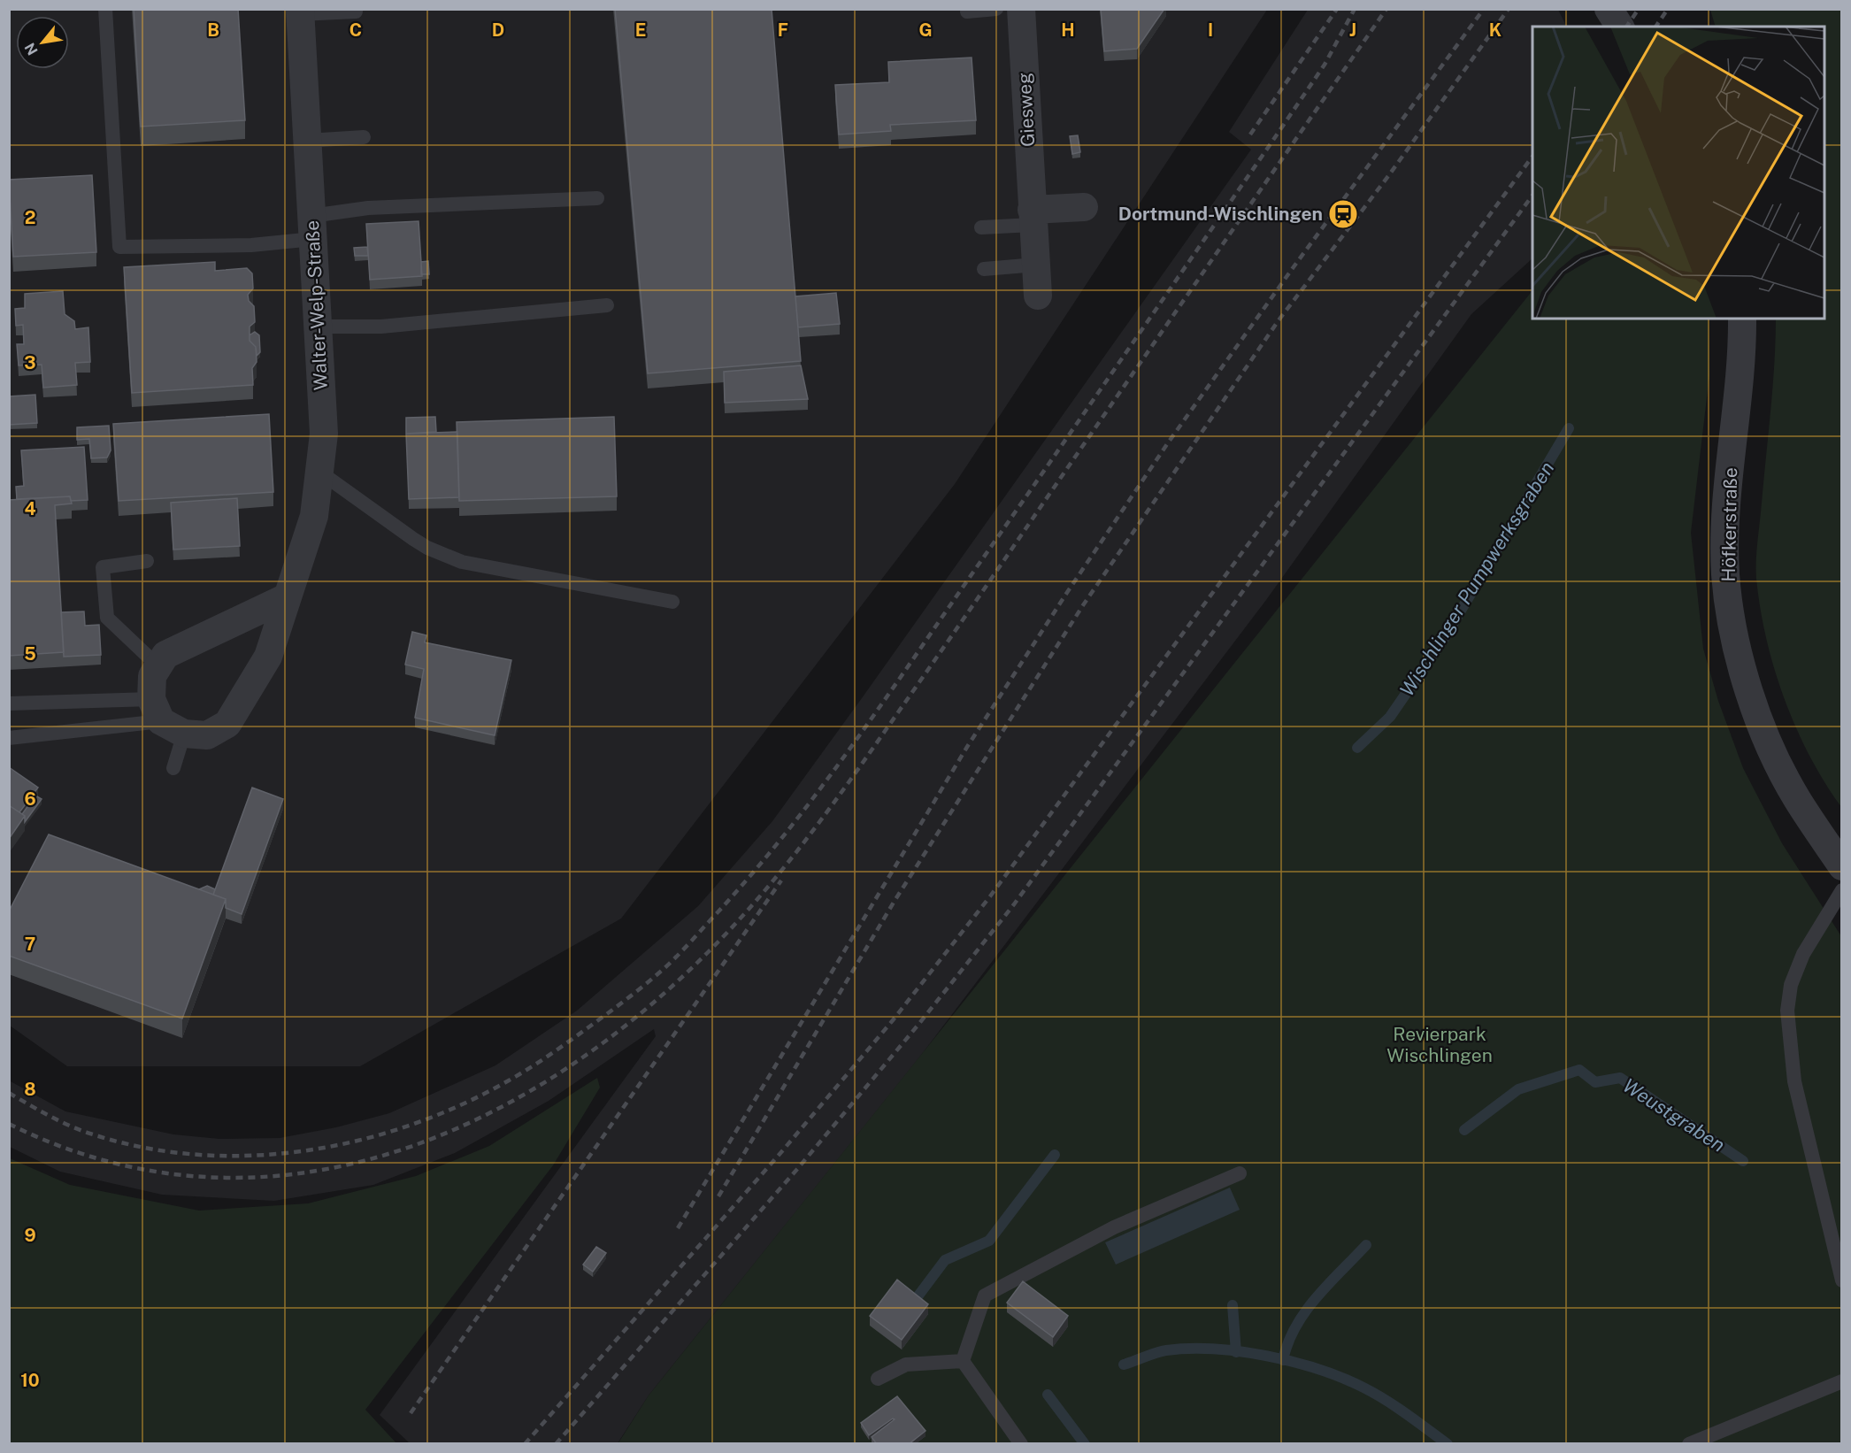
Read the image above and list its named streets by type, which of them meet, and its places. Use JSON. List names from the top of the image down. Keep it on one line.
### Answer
{"streets":{"street":["Giesweg","Walter-Welp-Straße","Höfkerstraße"]},"water":["Wischlinger Pumpwerksgraben","Weustgraben"],"parks":["Revierpark Wischlingen"],"places":{"station":["Dortmund-Wischlingen"]},"north":"bottom left","grid":{"columns":["B","C","D","E","F","G","H","I","J","K"],"rows":["2","3","4","5","6","7","8","9","10"]}}
